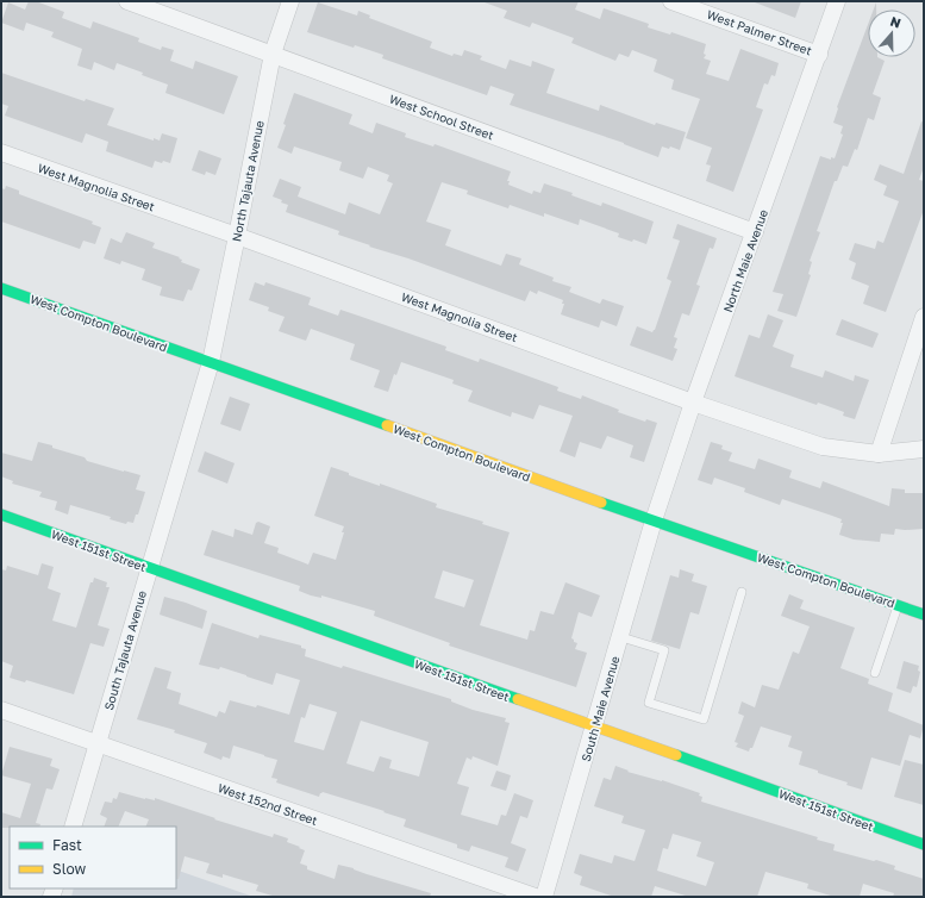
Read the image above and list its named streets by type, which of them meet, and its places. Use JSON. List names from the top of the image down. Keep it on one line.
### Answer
{"streets":{"main road":["West Compton Boulevard","West 151st Street"],"street":["West Palmer Street","West School Street","North Tajauta Avenue","West Magnolia Street","North Maie Avenue","South Tajauta Avenue","South Maie Avenue","West 152nd Street"]},"crossings":[["West Palmer Street","North Maie Avenue"],["West School Street","North Tajauta Avenue"],["West School Street","North Maie Avenue"],["North Tajauta Avenue","West Magnolia Street"],["North Tajauta Avenue","West Compton Boulevard"],["North Tajauta Avenue","South Tajauta Avenue"],["West Magnolia Street","North Maie Avenue"],["North Maie Avenue","West Compton Boulevard"],["North Maie Avenue","South Maie Avenue"],["West Compton Boulevard","South Tajauta Avenue"],["West Compton Boulevard","South Maie Avenue"],["West 151st Street","South Tajauta Avenue"],["West 151st Street","South Maie Avenue"],["South Tajauta Avenue","West 152nd Street"]],"legend":["Fast","Slow"],"north":"top"}
